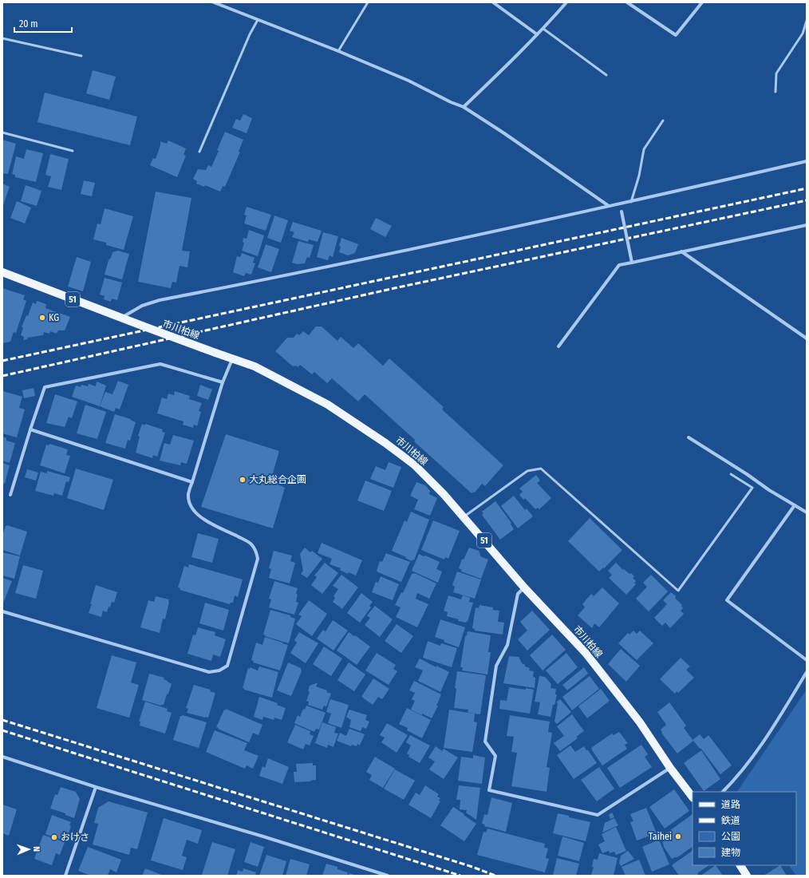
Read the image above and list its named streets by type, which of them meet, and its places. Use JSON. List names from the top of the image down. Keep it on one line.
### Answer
{"streets":{"main road":["51","市川柏線"]},"places":["KG","大丸総合企画","Taihei","おけさ"],"legend":["道路","鉄道","公園","建物"],"scale_bar":"20 m","north":"right"}
